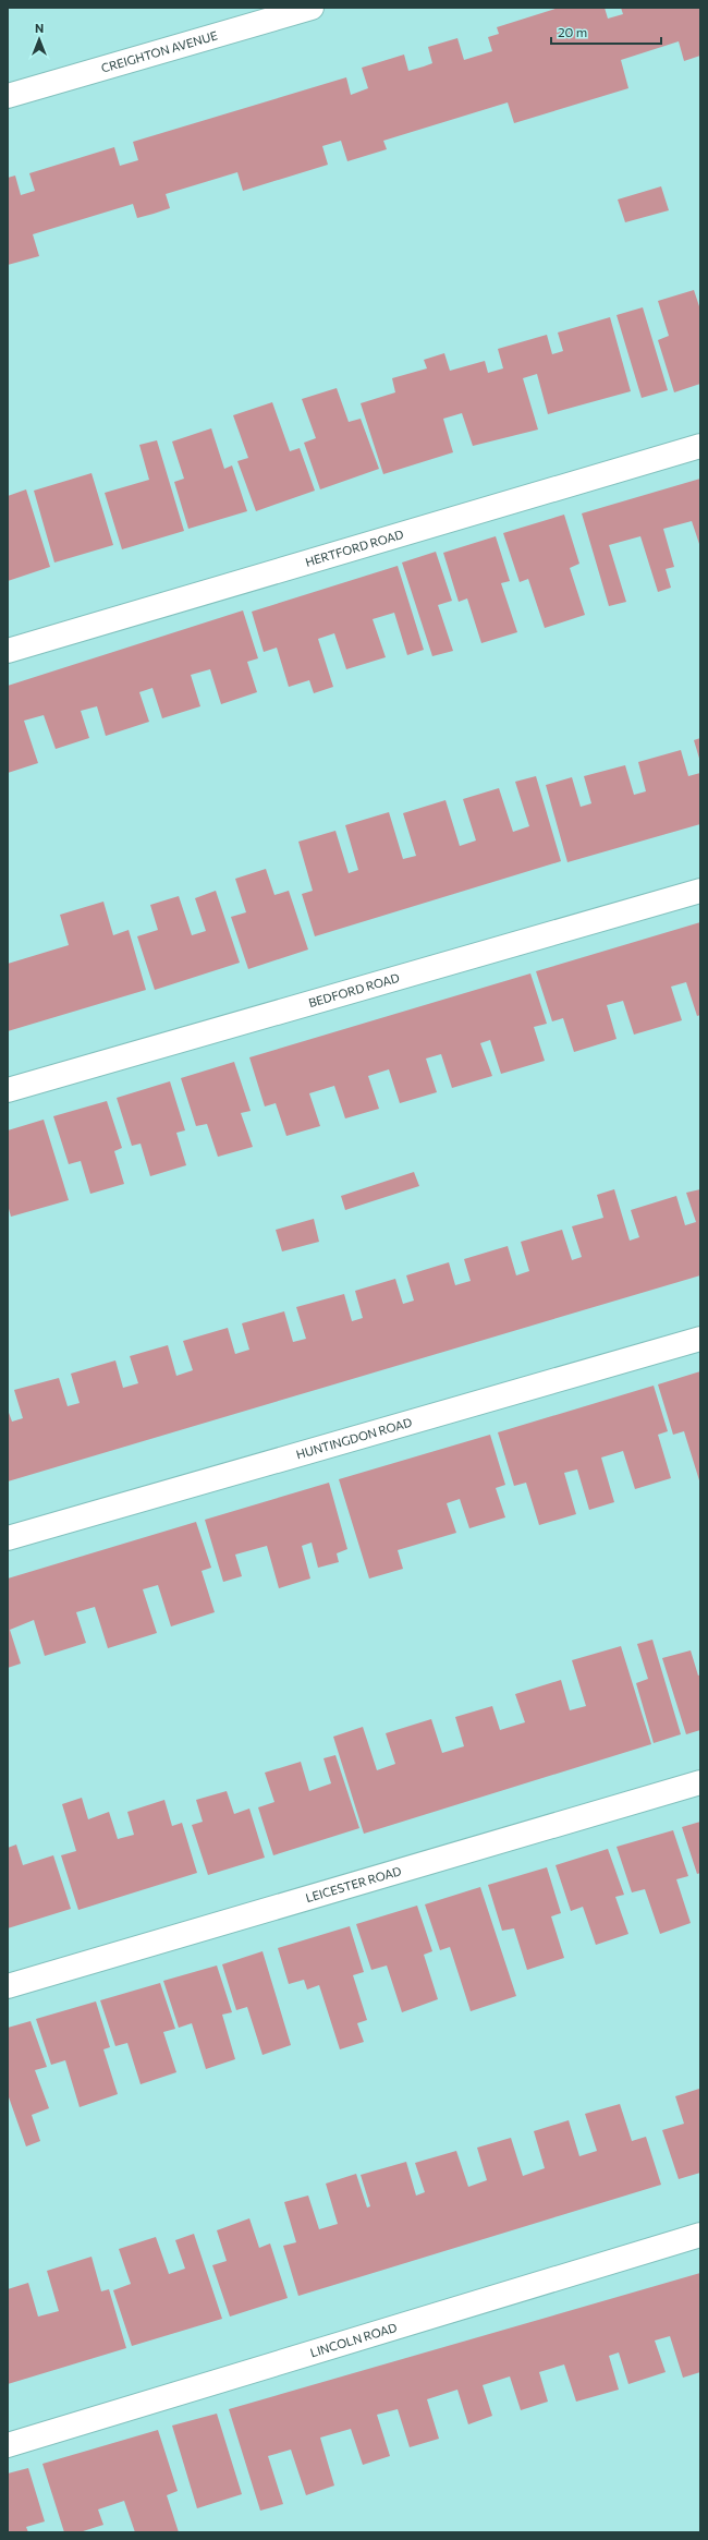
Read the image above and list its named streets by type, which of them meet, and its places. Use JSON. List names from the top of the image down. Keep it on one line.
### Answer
{"streets":{"street":["CREIGHTON AVENUE","HERTFORD ROAD","BEDFORD ROAD","HUNTINGDON ROAD","LEICESTER ROAD","LINCOLN ROAD"]},"scale_bar":"20 m","north":"top"}
